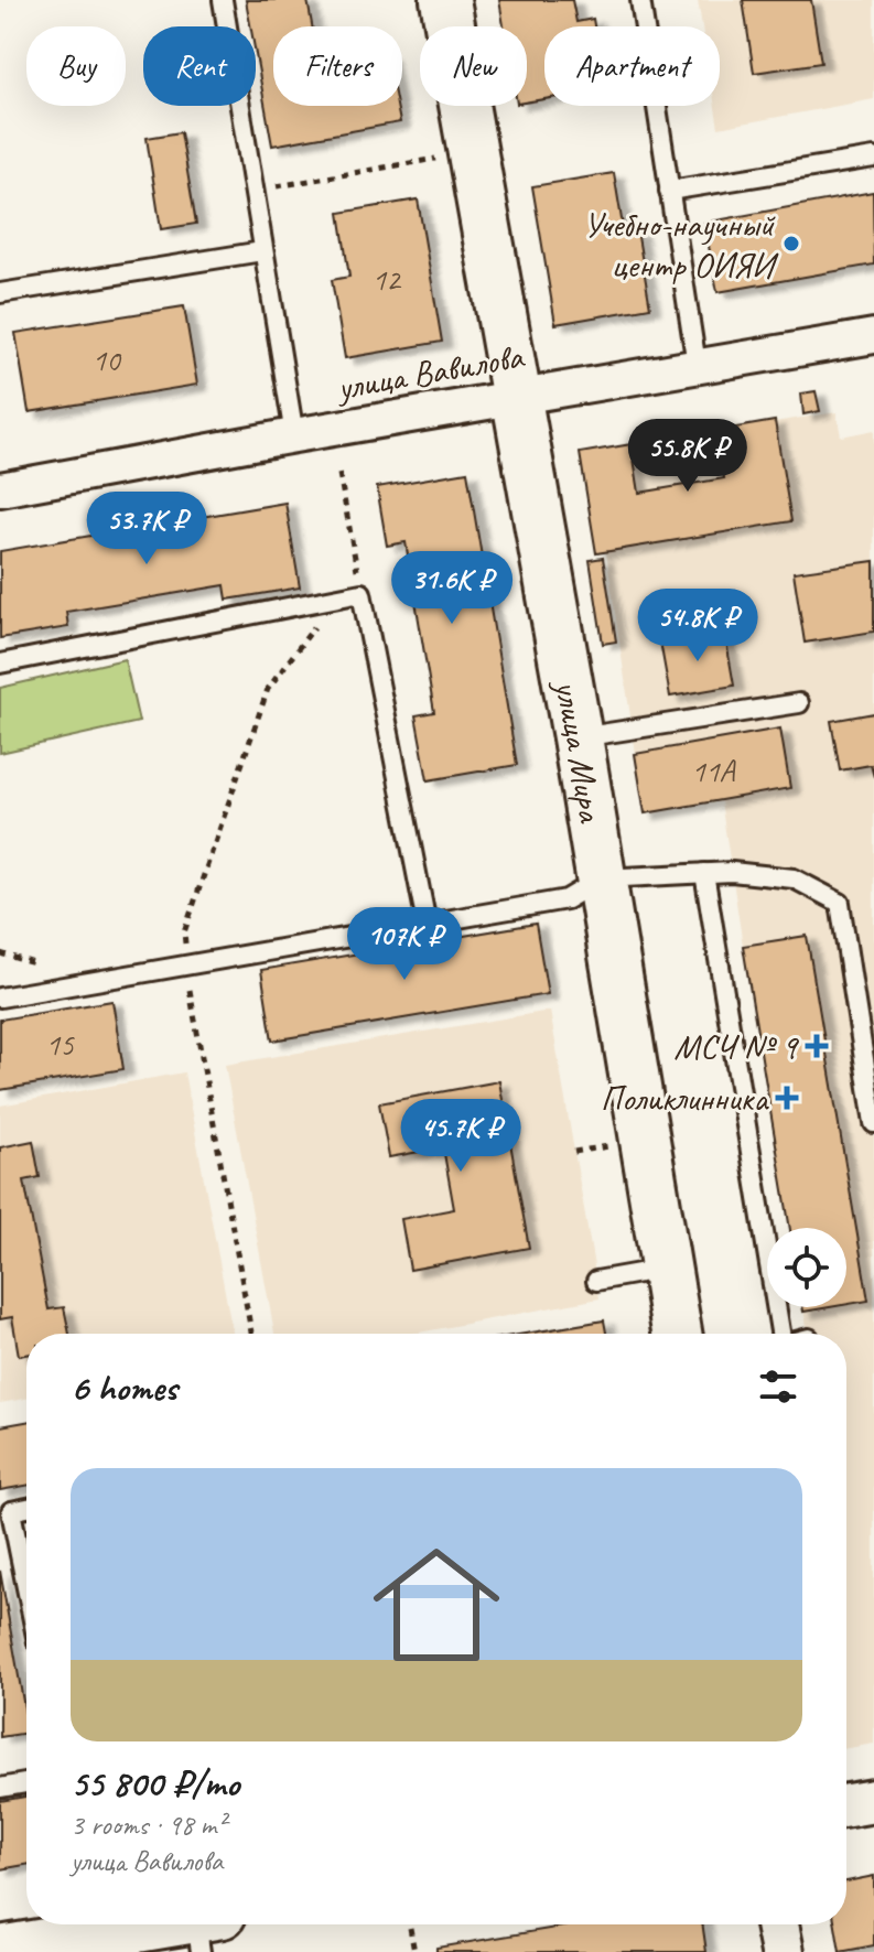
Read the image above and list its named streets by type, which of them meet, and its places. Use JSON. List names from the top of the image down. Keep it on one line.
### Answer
{"streets":{"main road":["улица Мира"],"street":["улица Вавилова"]},"crossings":[["улица Вавилова","улица Мира"]],"places":{"other":["Учебно-научный центр ОИЯИ"],"health":["МСЧ № 9","Поликлинника"]},"house_numbers":["12","10","11А","15"],"page":{"chip":["Buy","Rent","Filters","New","Apartment"],"price":["55.8K ₽","53.7K ₽","31.6K ₽","54.8K ₽","107K ₽","45.7K ₽"],"heading":"6 homes","list":[{"name":"55 800 ₽/mo","note":"3 rooms · 98 m² · улица Вавилова"}]}}
